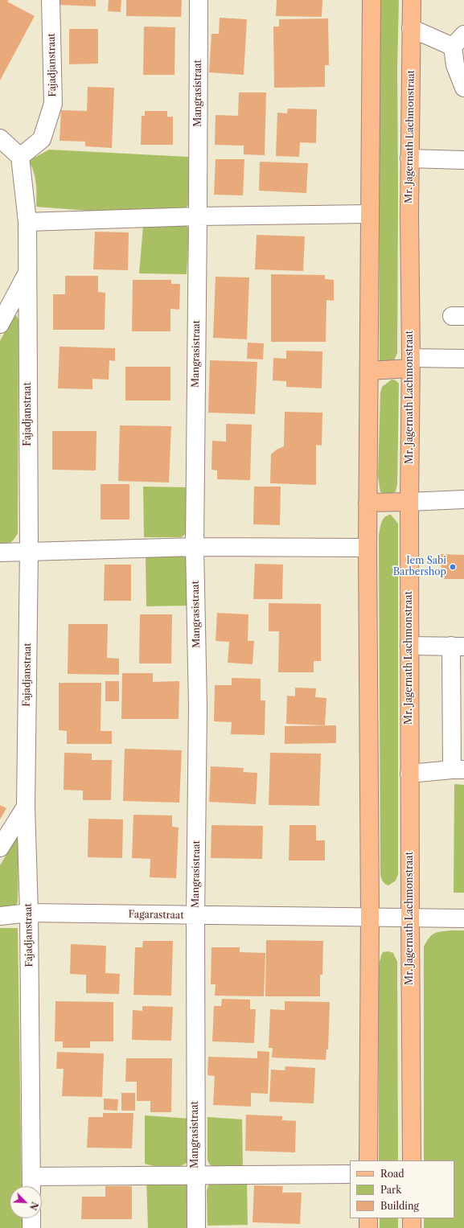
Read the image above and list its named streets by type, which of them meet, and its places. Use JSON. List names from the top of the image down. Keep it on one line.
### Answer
{"streets":{"main road":["Mr. Jagernath Lachmonstraat"],"street":["Fajadjanstraat","Mangrasistraat","Fagarastraat"]},"crossings":[["Fajadjanstraat","Fagarastraat"],["Mangrasistraat","Fagarastraat"],["Mr. Jagernath Lachmonstraat","Fagarastraat"]],"places":["Iem Sabi Barbershop"],"legend":["Road","Park","Building"],"north":"bottom right"}
